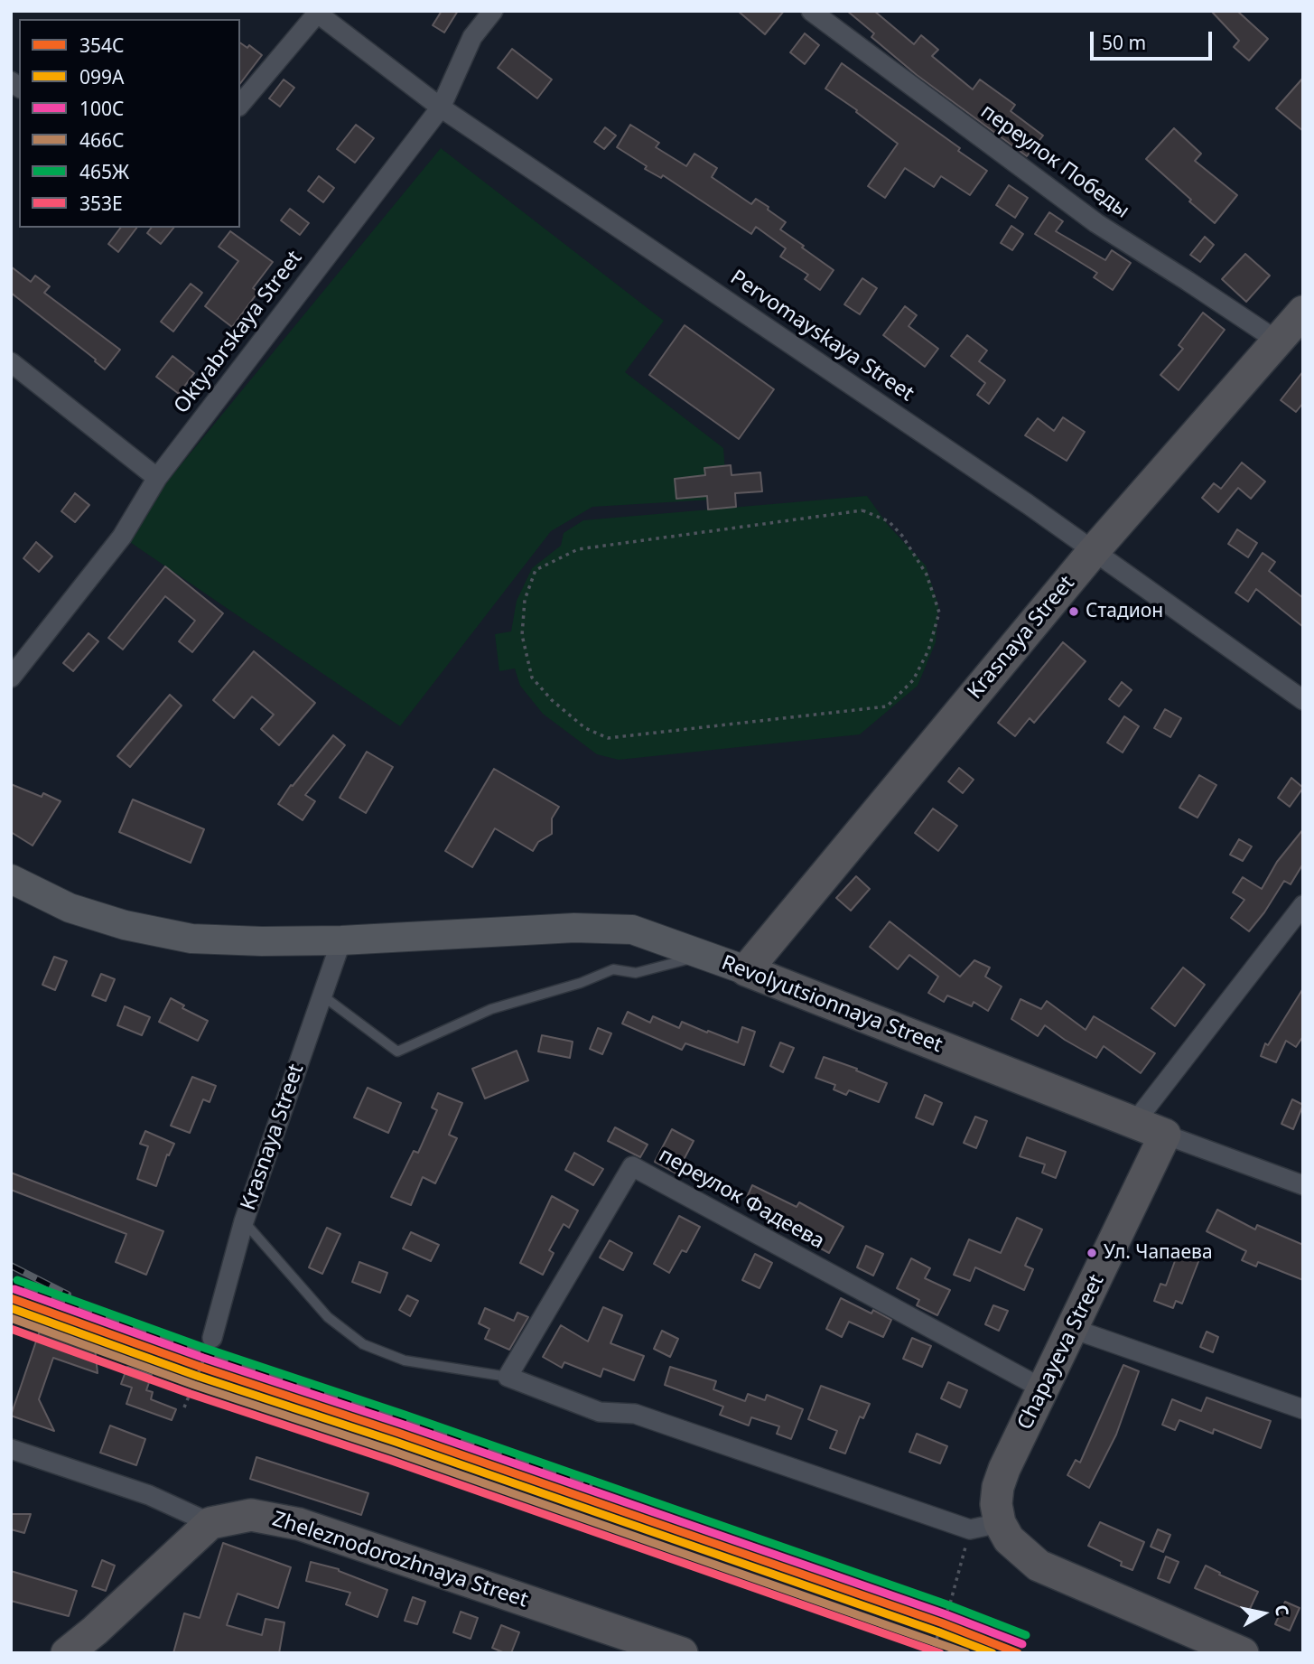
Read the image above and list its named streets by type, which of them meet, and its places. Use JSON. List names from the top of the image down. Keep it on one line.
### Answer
{"streets":{"main road":["Krasnaya Street","Revolyutsionnaya Street","Chapayeva Street","Zheleznodorozhnaya Street"],"street":["переулок Победы","Oktyabrskaya Street","Pervomayskaya Street","переулок Фадеева"]},"crossings":[["переулок Победы","Krasnaya Street"],["Oktyabrskaya Street","Pervomayskaya Street"],["Pervomayskaya Street","Krasnaya Street"],["Krasnaya Street","Revolyutsionnaya Street"],["Revolyutsionnaya Street","Chapayeva Street"],["переулок Фадеева","Chapayeva Street"]],"places":["Стадион","Ул. Чапаева"],"lines":["transit line 465Ж","transit line 100C","transit line 354С","transit line 099А","transit line 466С","transit line 353Е"],"legend":["354С","099А","100C","466С","465Ж","353Е"],"scale_bar":"50 m","north":"right"}
